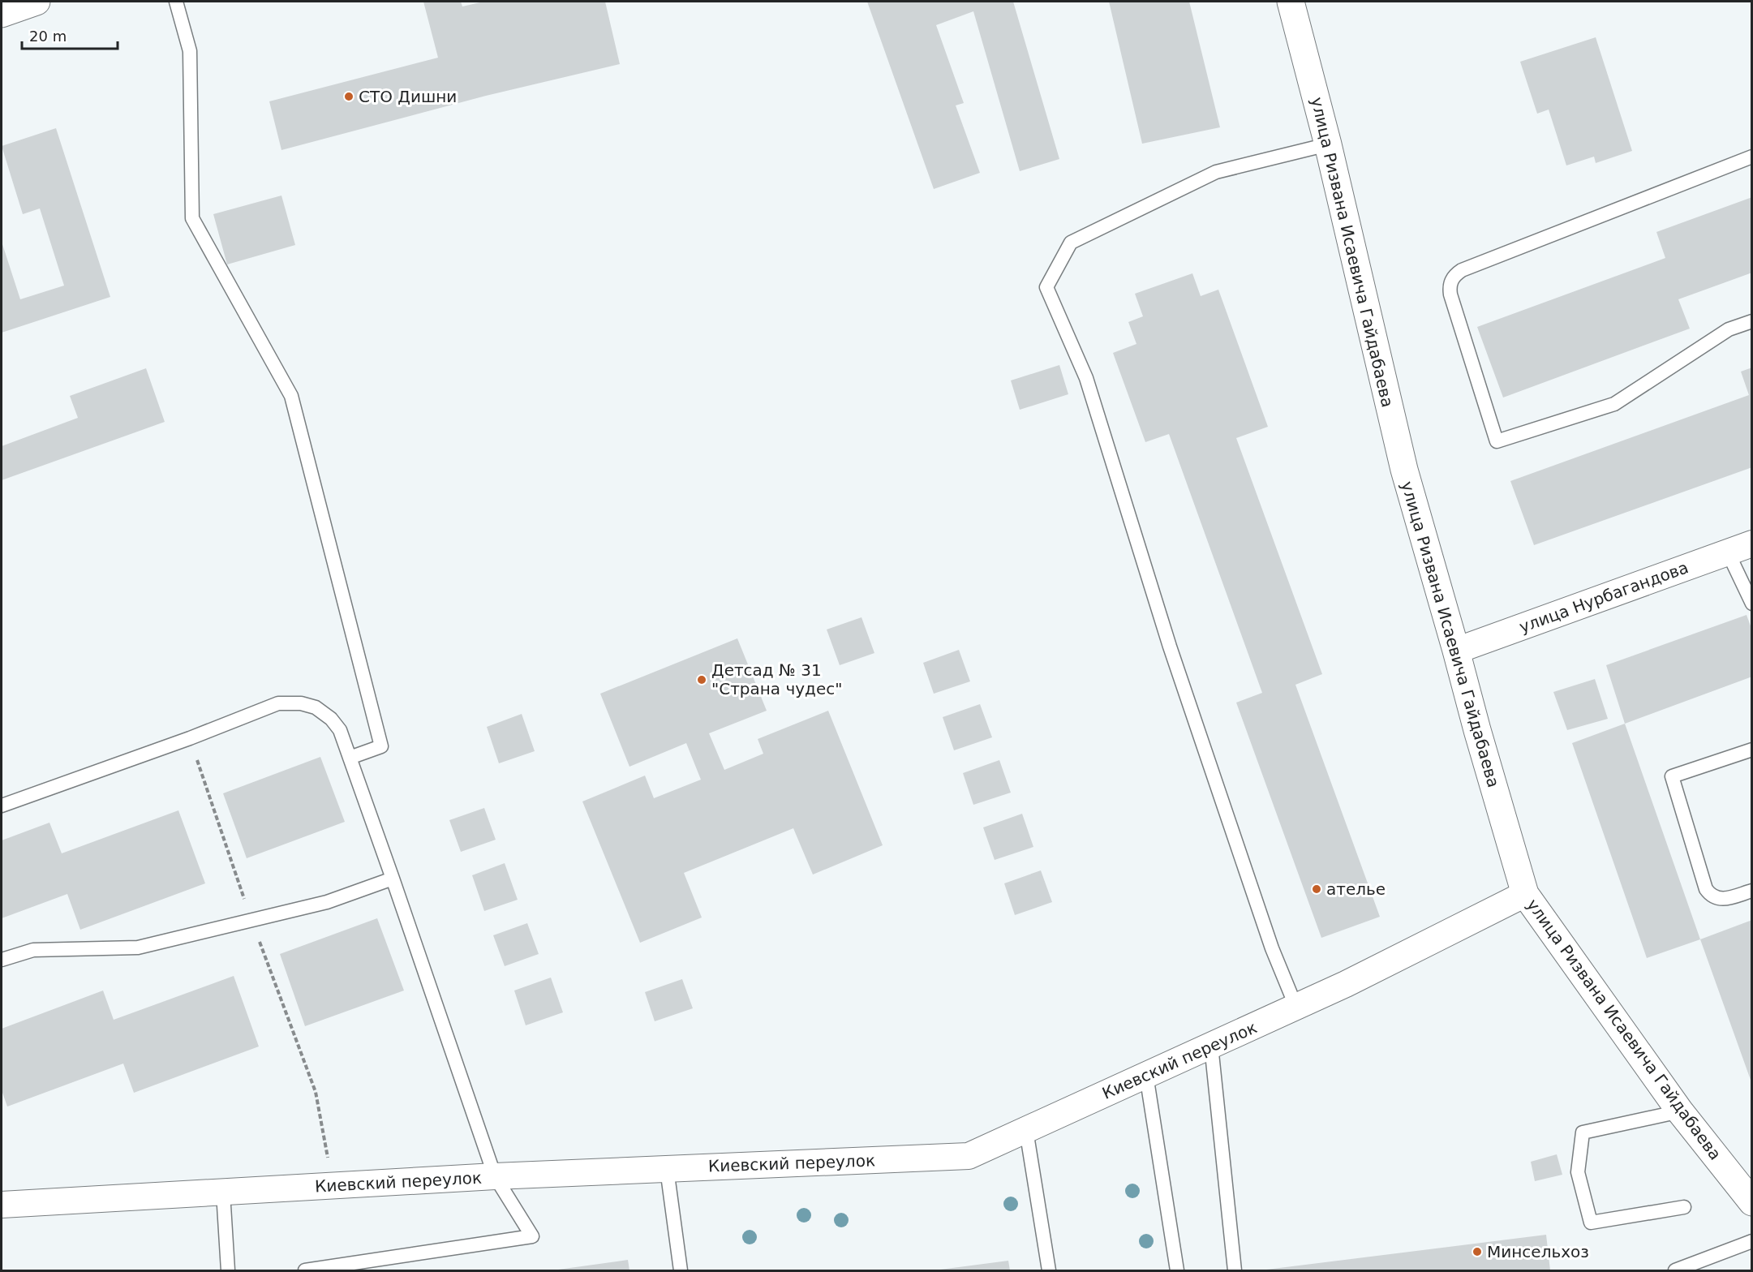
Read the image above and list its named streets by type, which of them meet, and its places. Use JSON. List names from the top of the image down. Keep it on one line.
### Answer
{"streets":{"street":["улица Ризвана Исаевича Гайдабаева","улица Нурбагандова","Киевский переулок"]},"crossings":[["улица Ризвана Исаевича Гайдабаева","улица Нурбагандова"],["улица Ризвана Исаевича Гайдабаева","Киевский переулок"]],"places":["СТО Дишни","Детсад № 31 \"Страна чудес\"","ателье","Минсельхоз"],"scale_bar":"20 m"}
